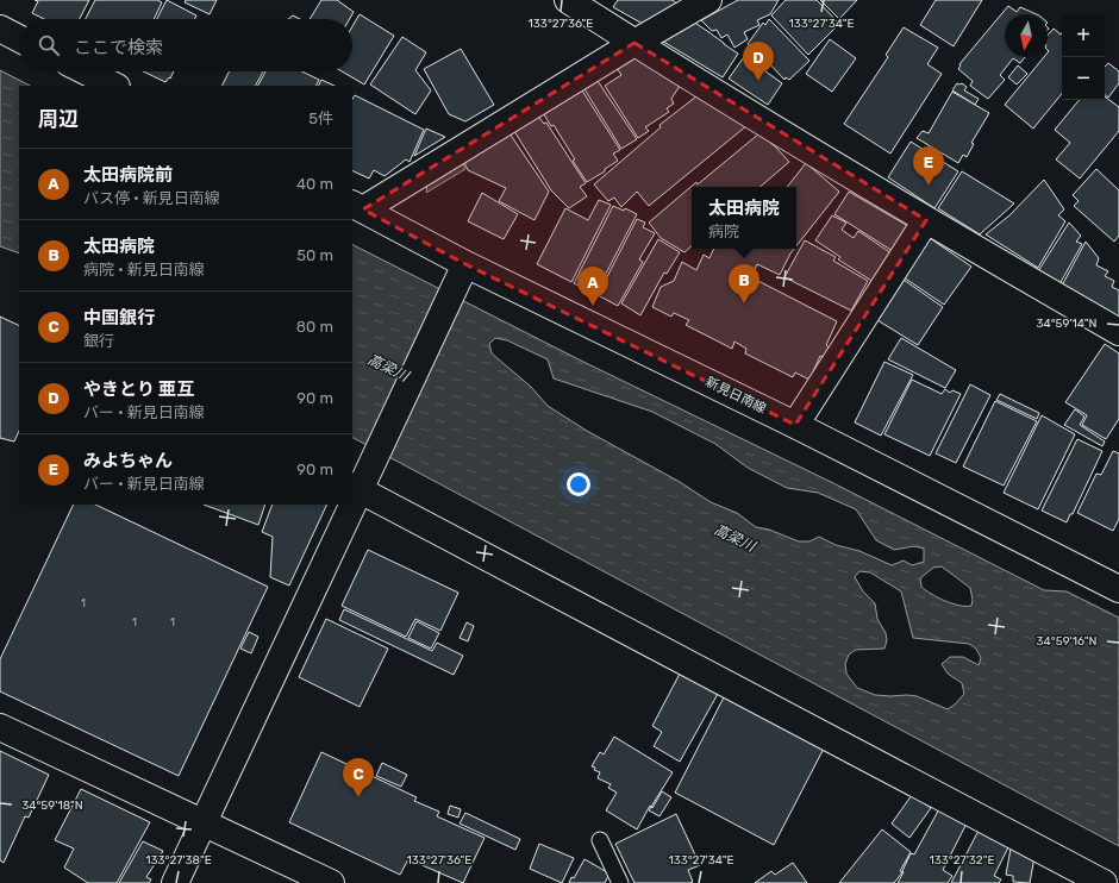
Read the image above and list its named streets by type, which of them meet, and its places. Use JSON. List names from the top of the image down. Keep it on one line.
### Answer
{"streets":{"street":["新見日南線"]},"water":["高梁川"],"house_numbers":["1","1","1"],"north":"bottom","page":{"map_buttons":["+","−"],"search":"ここで検索","pins":["D","E","B","A","C"],"heading":["周辺","5件"],"list":[{"mark":"A","name":"太田病院前","note":"バス停 · 新見日南線","value":"40 m"},{"mark":"B","name":"太田病院","note":"病院 · 新見日南線","value":"50 m"},{"mark":"C","name":"中国銀行","note":"銀行","value":"80 m"},{"mark":"D","name":"やきとり 亜互","note":"バー · 新見日南線","value":"90 m"},{"mark":"E","name":"みよちゃん","note":"バー · 新見日南線","value":"90 m"}],"popup":["太田病院","病院"]},"coordinates":["133°27'36\"E","133°27'34\"E","34°59'14\"N","34°59'16\"N","34°59'18\"N","133°27'38\"E","133°27'32\"E"]}
